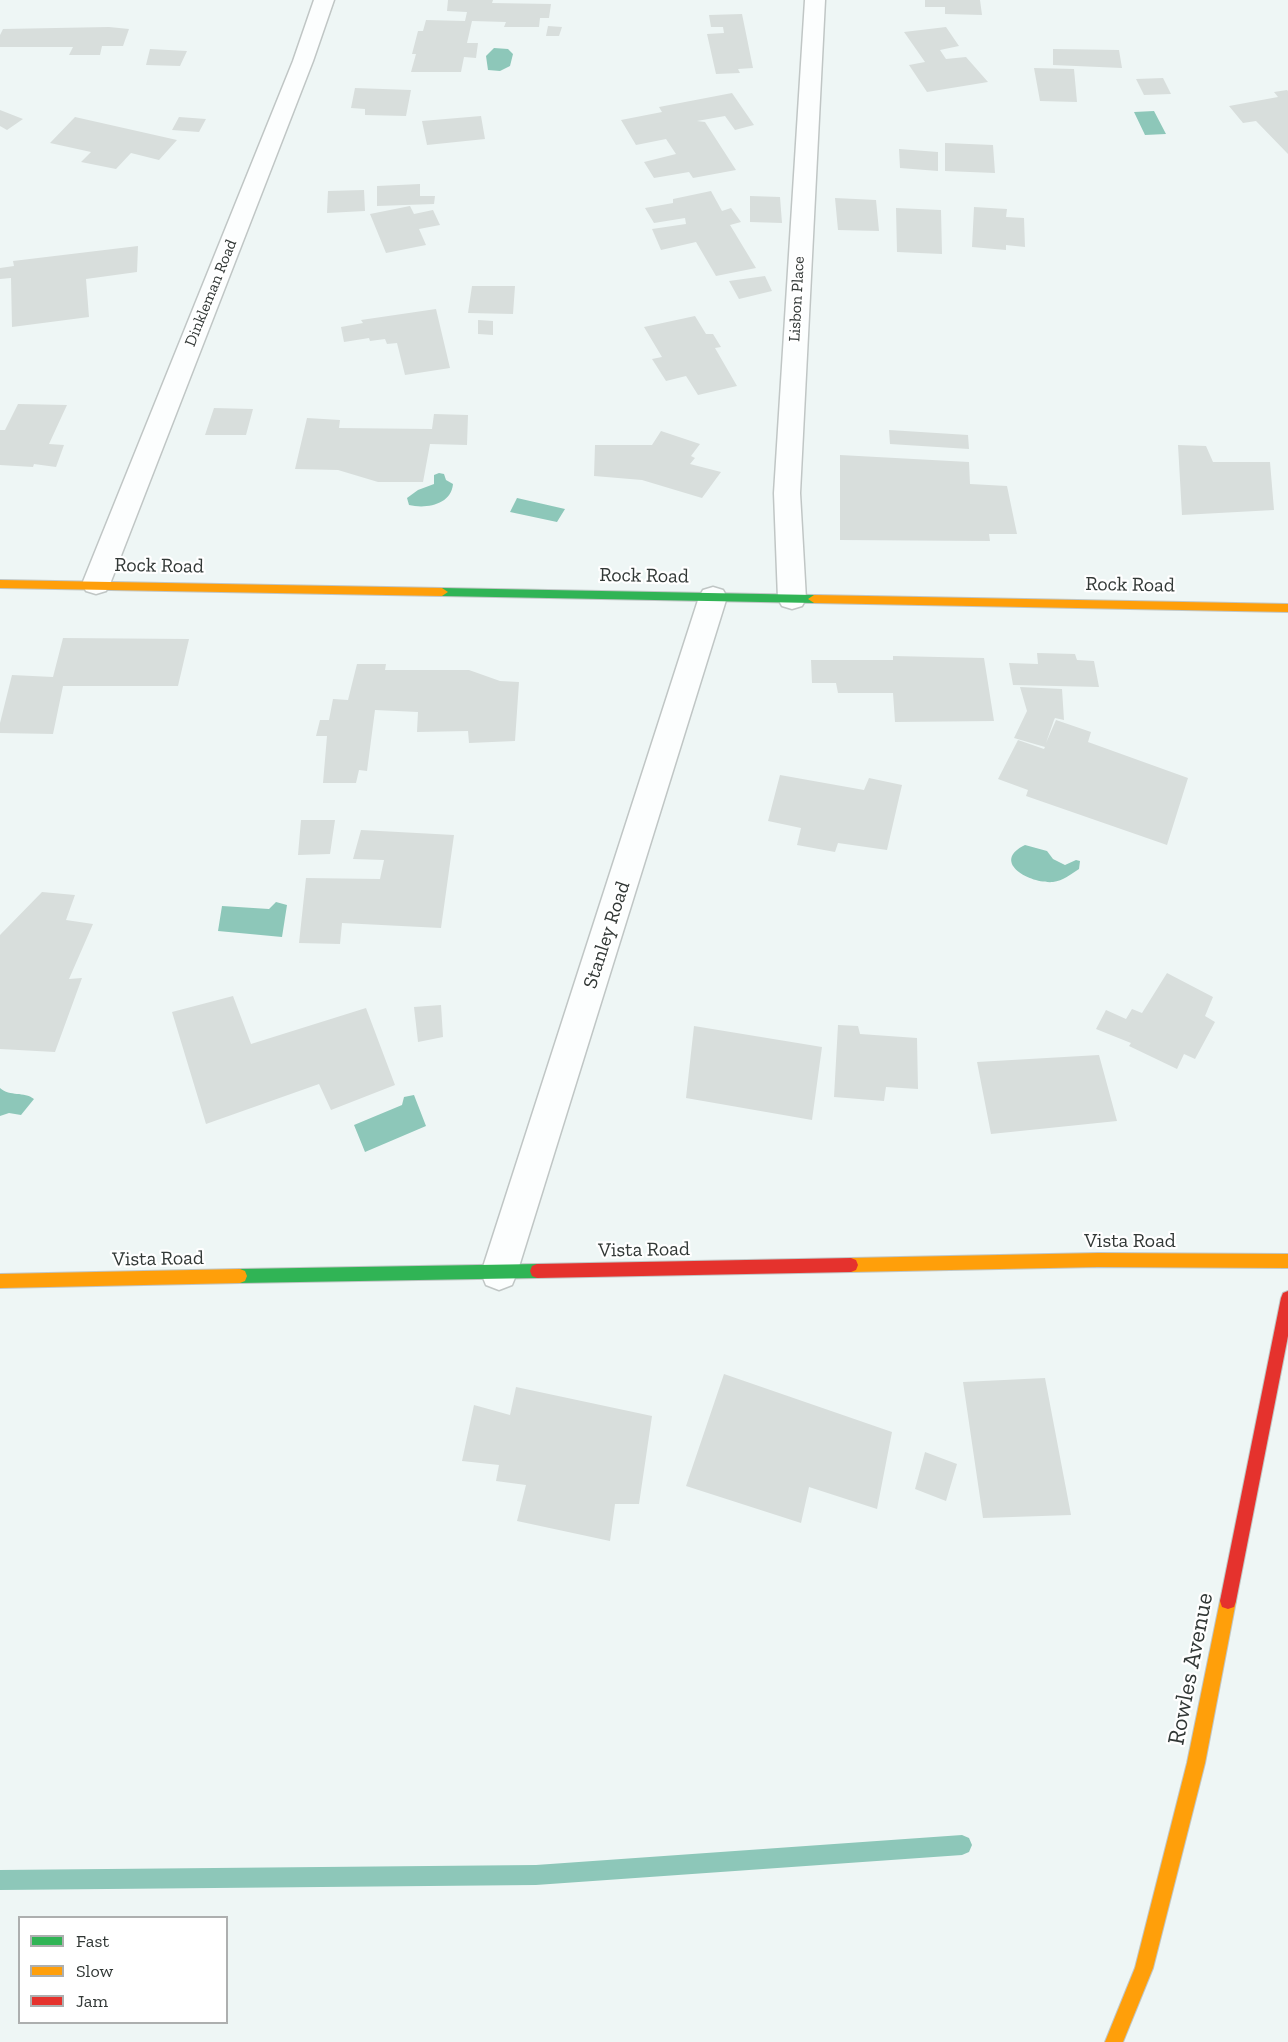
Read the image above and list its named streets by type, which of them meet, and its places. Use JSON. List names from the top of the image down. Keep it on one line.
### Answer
{"streets":{"street":["Dinkleman Road","Lisbon Place","Rock Road","Stanley Road","Vista Road","Rowles Avenue"]},"crossings":[["Dinkleman Road","Rock Road"],["Lisbon Place","Rock Road"],["Rock Road","Stanley Road"],["Stanley Road","Vista Road"]],"legend":["Fast","Slow","Jam"]}
